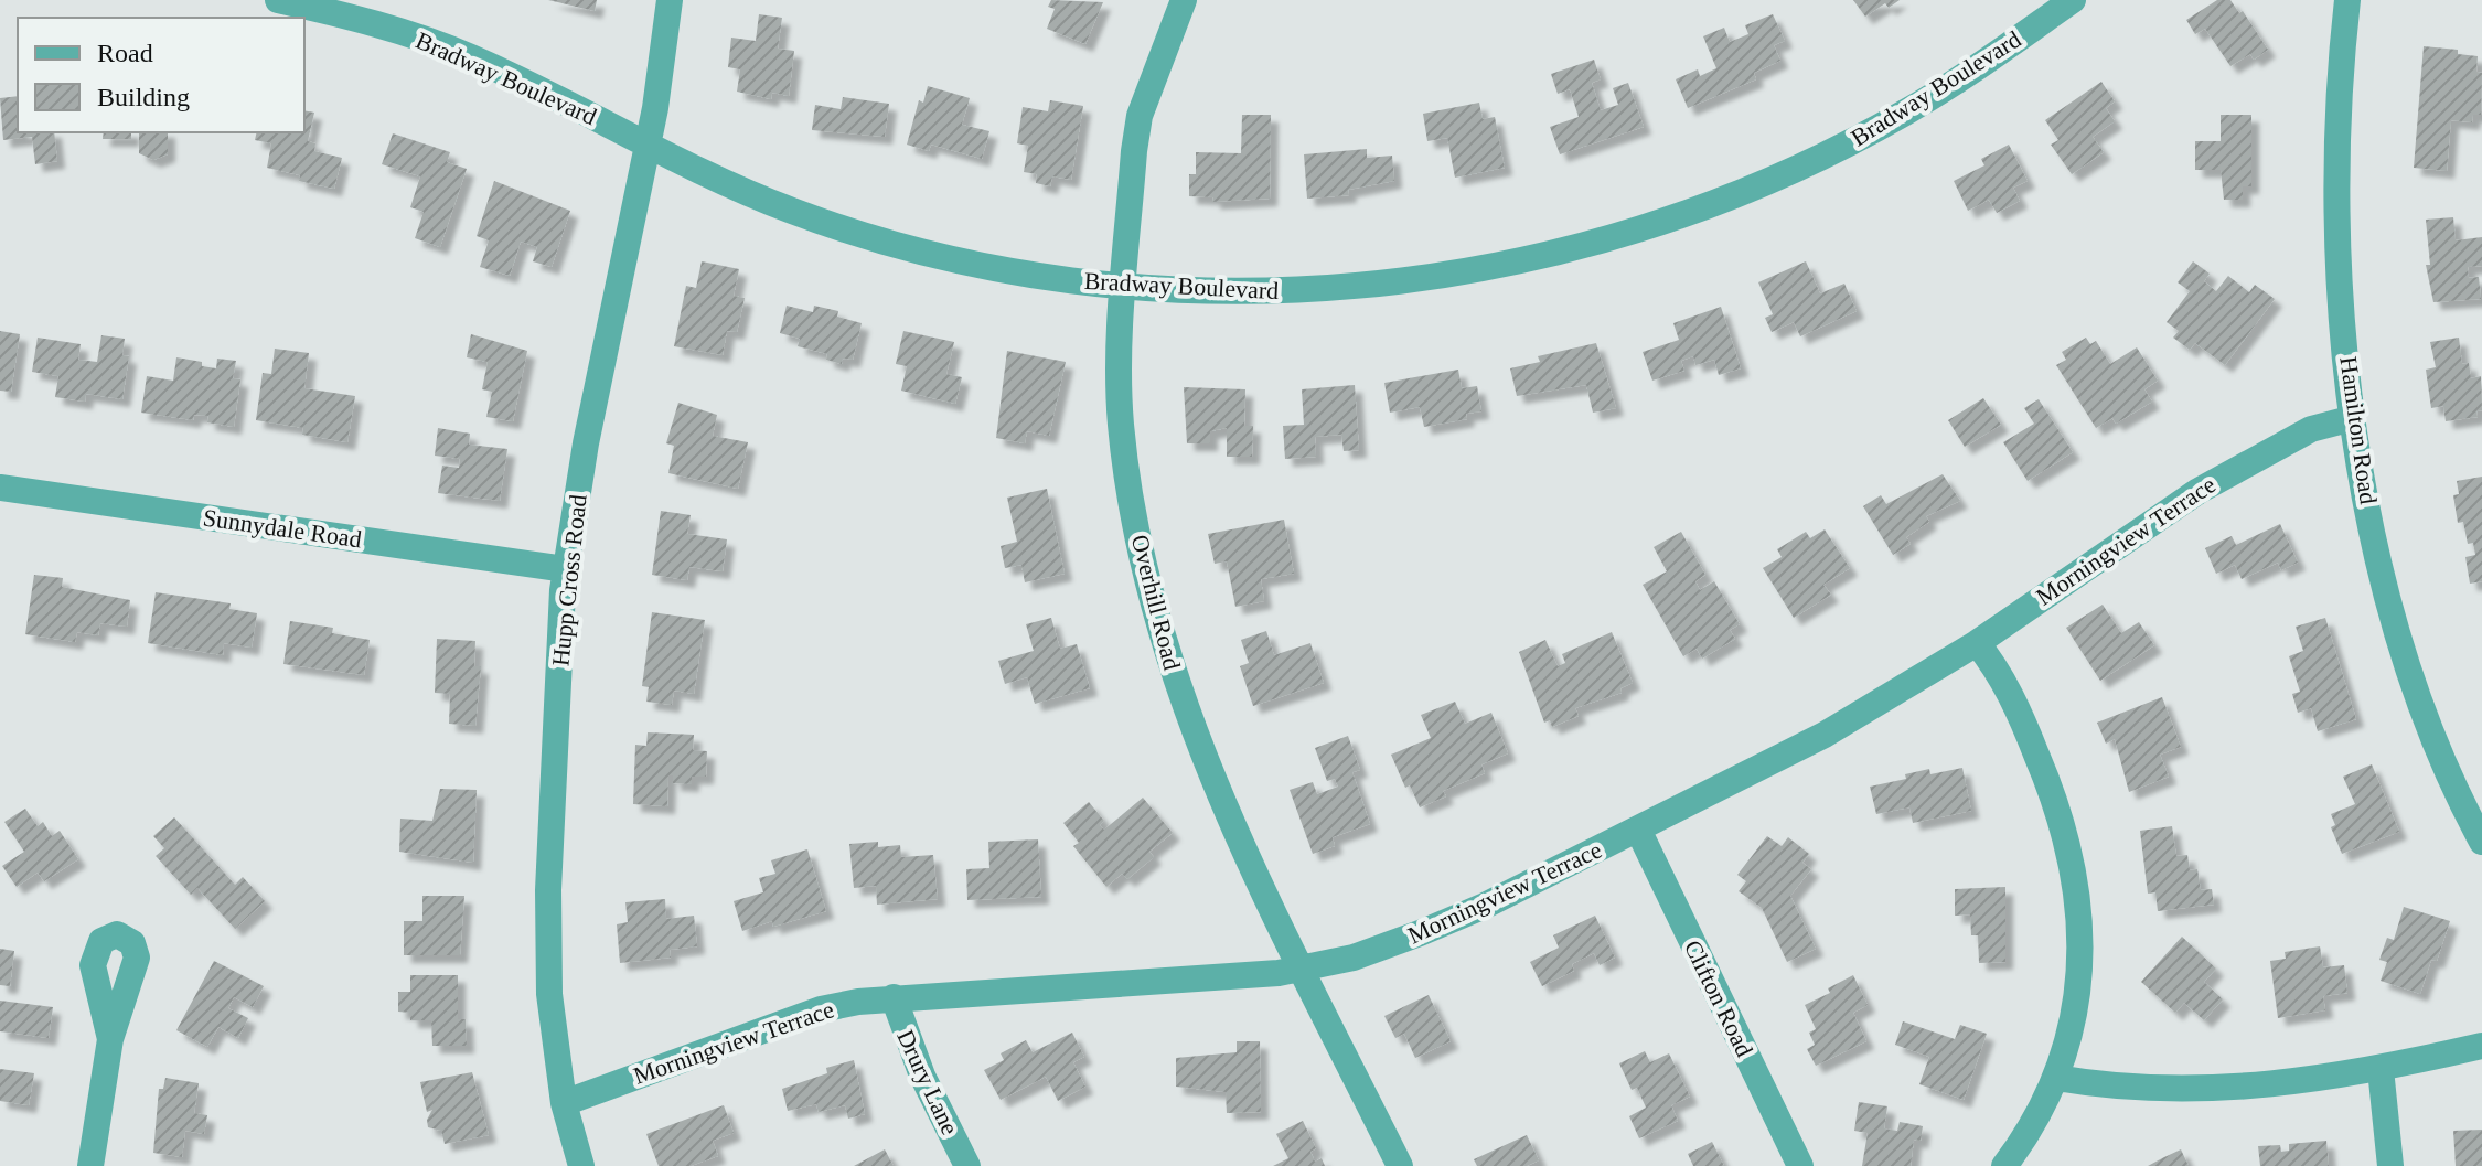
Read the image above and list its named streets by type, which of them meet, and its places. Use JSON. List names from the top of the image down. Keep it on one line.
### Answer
{"streets":{"street":["Bradway Boulevard","Hamilton Road","Sunnydale Road","Morningview Terrace","Hupp Cross Road","Overhill Road","Clifton Road","Drury Lane"]},"crossings":[["Bradway Boulevard","Hupp Cross Road"],["Bradway Boulevard","Overhill Road"],["Hamilton Road","Morningview Terrace"],["Sunnydale Road","Hupp Cross Road"],["Morningview Terrace","Hupp Cross Road"],["Morningview Terrace","Overhill Road"],["Morningview Terrace","Clifton Road"],["Morningview Terrace","Drury Lane"]],"legend":["Road","Building"]}
